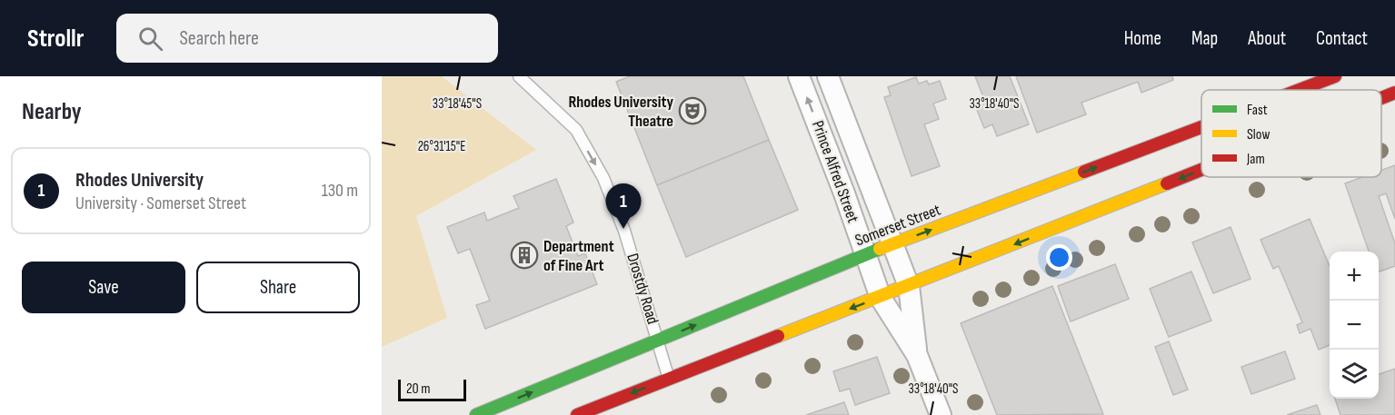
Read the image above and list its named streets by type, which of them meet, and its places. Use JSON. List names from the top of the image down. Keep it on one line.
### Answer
{"streets":{"main road":["Somerset Street"],"street":["Prince Alfred Street"],"lane":["Drostdy Road"]},"crossings":[["Prince Alfred Street","Somerset Street"],["Somerset Street","Drostdy Road"]],"one_way":["Drostdy Road"],"places":{"theatre":["Rhodes University Theatre"],"building":["Department of Fine Art"]},"legend":["Fast","Slow","Jam"],"scale_bar":"20 m","page":{"header":"Strollr","search":"Search here","nav":["Home","Map","About","Contact"],"heading":"Nearby","list":[{"mark":"1","name":"Rhodes University","note":"University · Somerset Street","value":"130 m"}],"pins":"1","buttons":["Save","Share"],"map_buttons":["+","−"],"scale":"20 m"},"coordinates":["33°18'45\"S","33°18'40\"S","26°31'15\"E"]}
